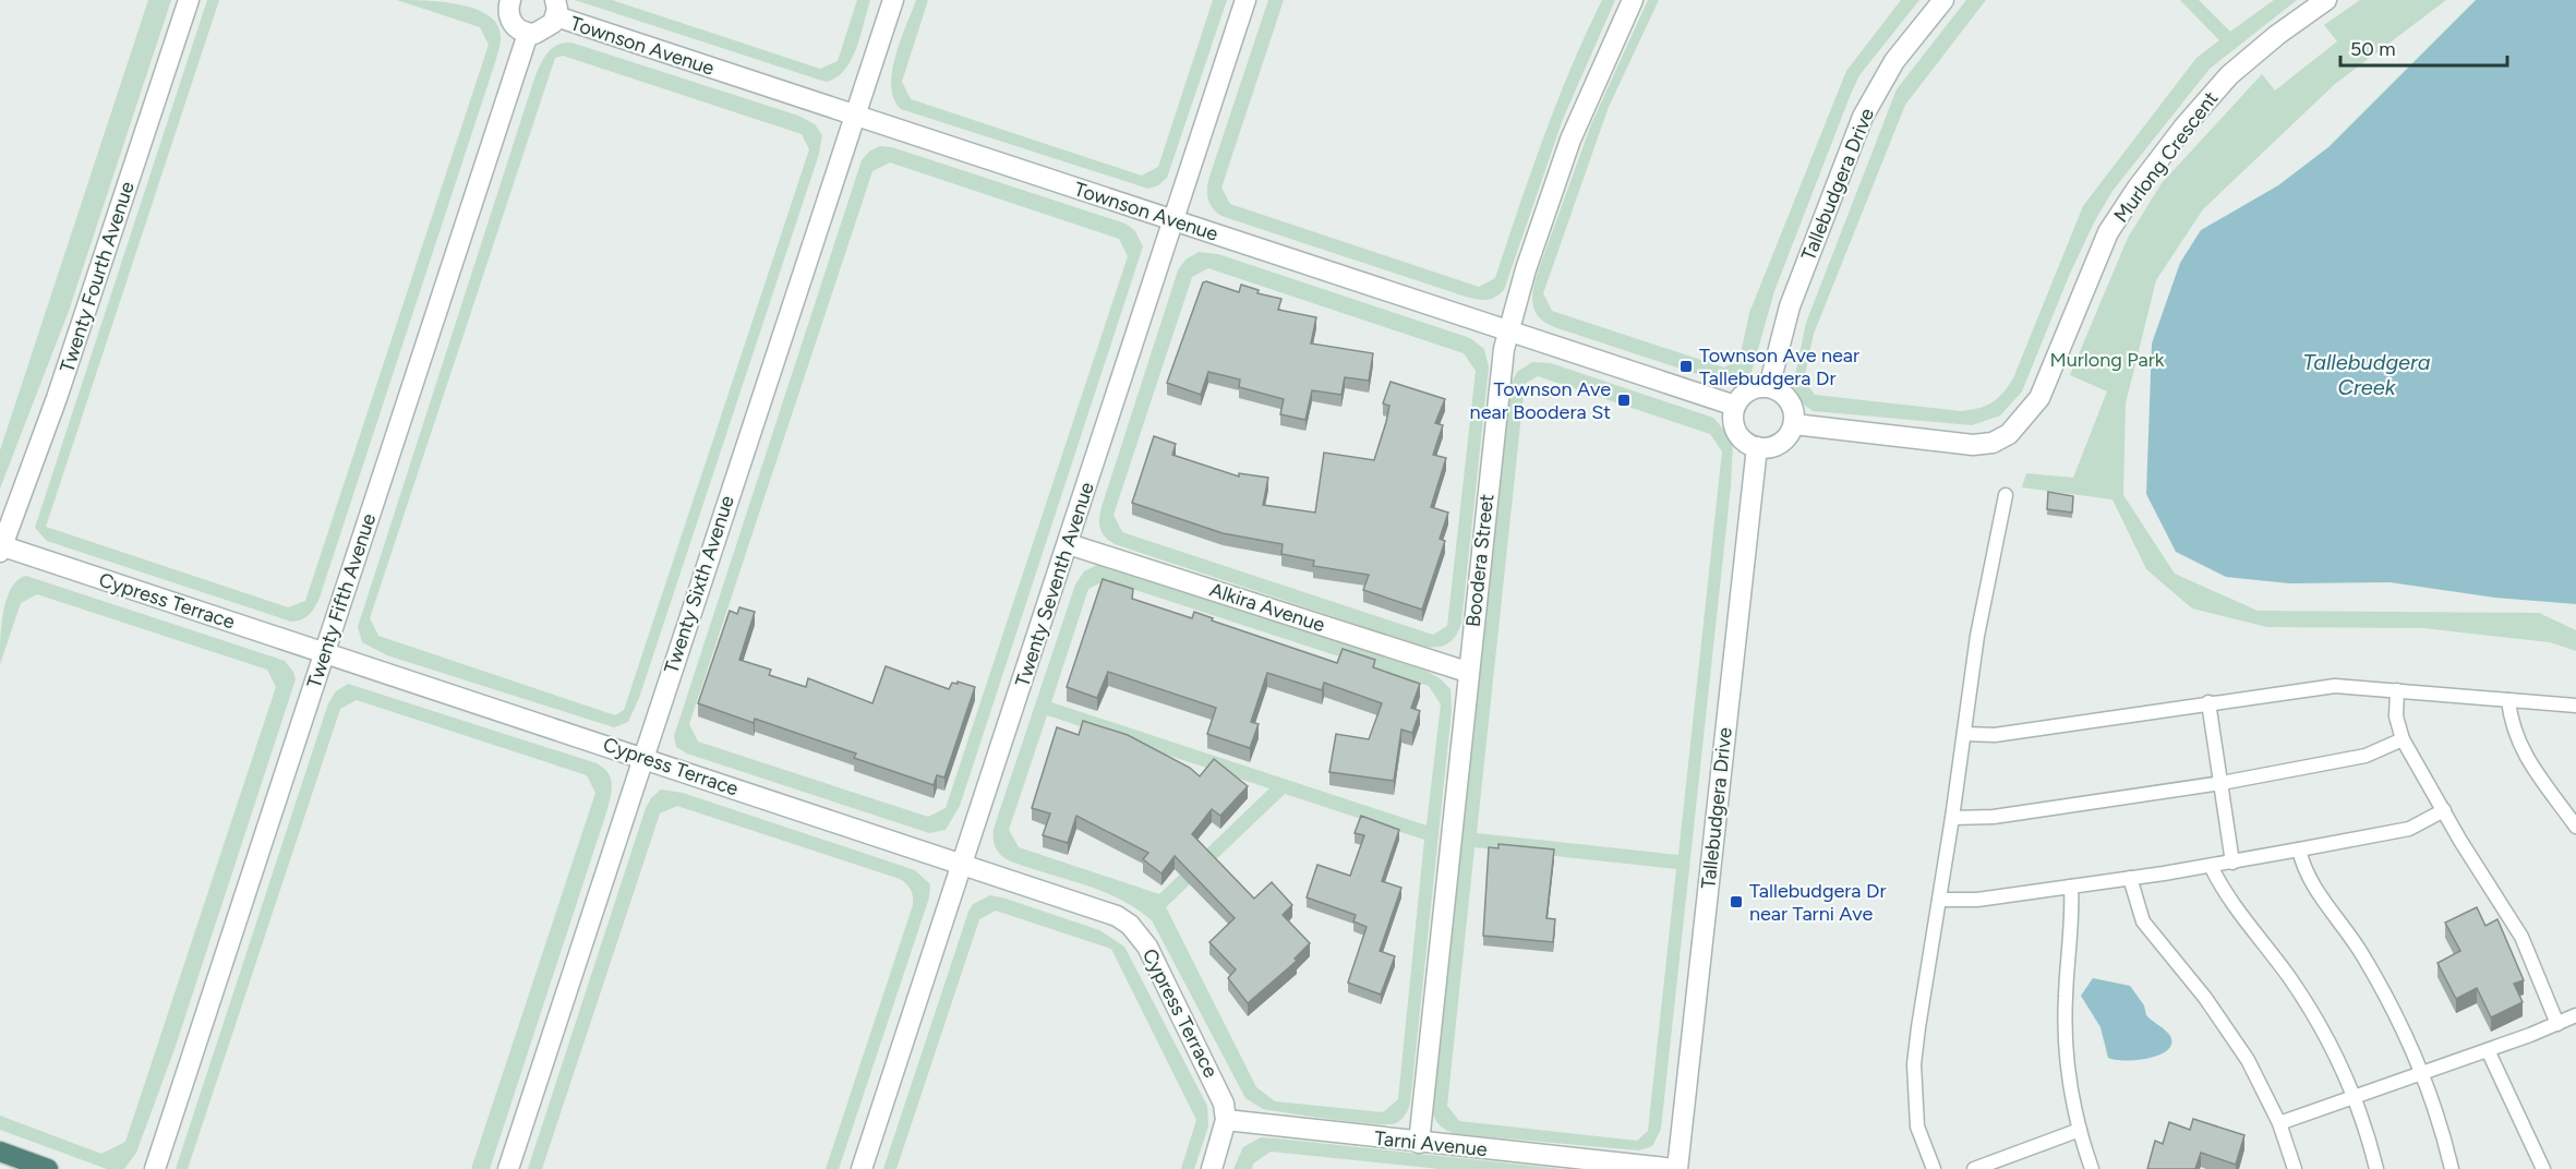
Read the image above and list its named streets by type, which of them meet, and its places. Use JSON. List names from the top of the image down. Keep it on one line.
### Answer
{"streets":{"street":["Townson Avenue","Murlong Crescent","Tallebudgera Drive","Twenty Fourth Avenue","Boodera Street","Twenty Sixth Avenue","Twenty Seventh Avenue","Cypress Terrace","Twenty Fifth Avenue","Alkira Avenue","Tarni Avenue"]},"crossings":[["Townson Avenue","Murlong Crescent"],["Townson Avenue","Tallebudgera Drive"],["Townson Avenue","Boodera Street"],["Townson Avenue","Twenty Sixth Avenue"],["Townson Avenue","Twenty Seventh Avenue"],["Murlong Crescent","Tallebudgera Drive"],["Tallebudgera Drive","Tarni Avenue"],["Twenty Fourth Avenue","Cypress Terrace"],["Boodera Street","Alkira Avenue"],["Boodera Street","Tarni Avenue"],["Twenty Sixth Avenue","Cypress Terrace"],["Twenty Seventh Avenue","Cypress Terrace"],["Twenty Seventh Avenue","Alkira Avenue"],["Cypress Terrace","Twenty Fifth Avenue"],["Cypress Terrace","Tarni Avenue"]],"water":["Tallebudgera Creek"],"parks":["Murlong Park"],"places":{"transit":["Townson Ave near Tallebudgera Dr","Townson Ave near Boodera St","Tallebudgera Dr near Tarni Ave"]},"scale_bar":"50 m"}
